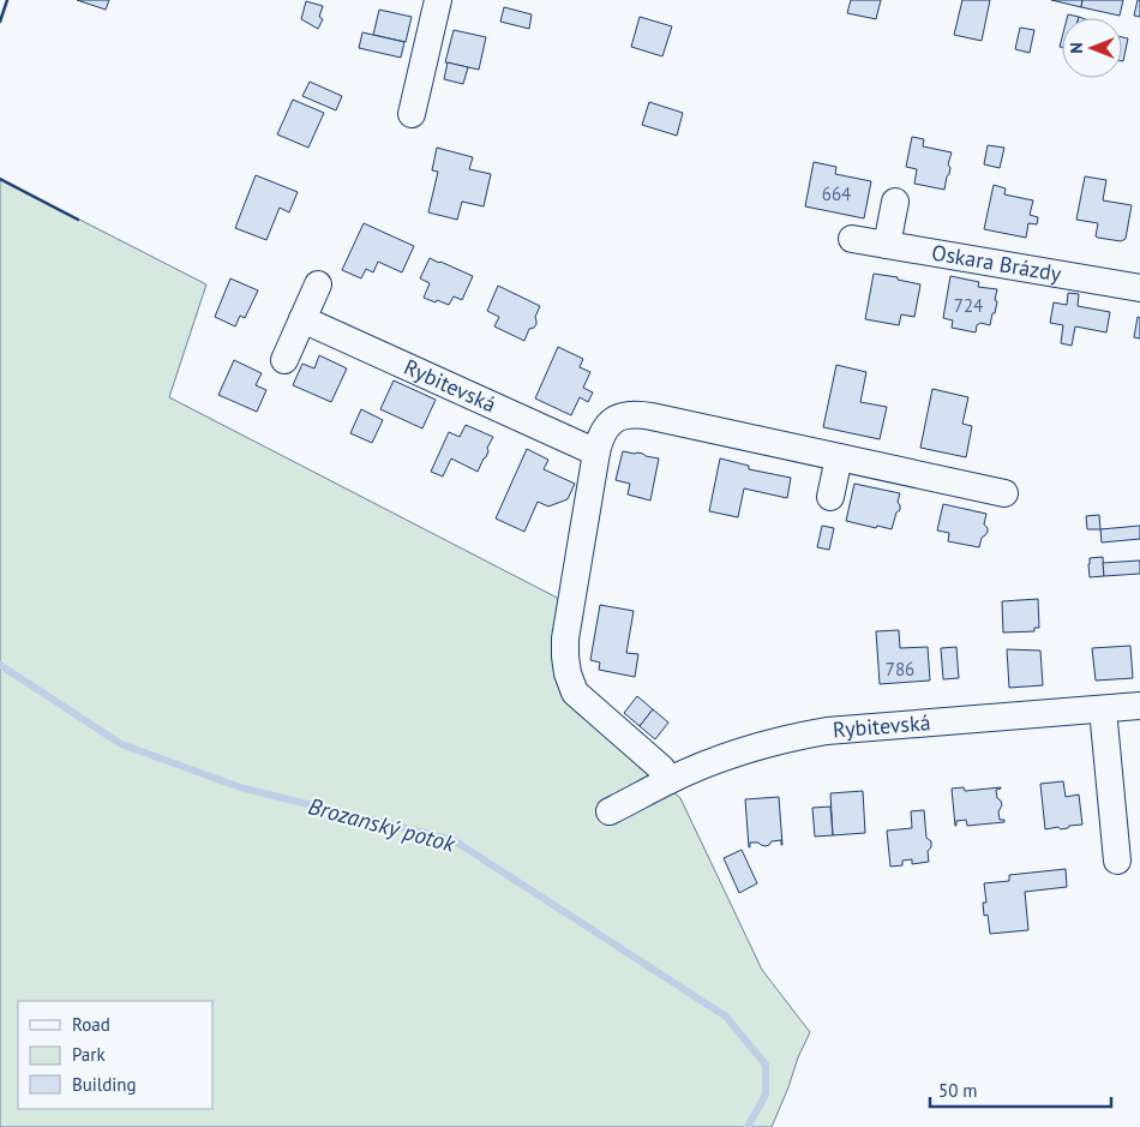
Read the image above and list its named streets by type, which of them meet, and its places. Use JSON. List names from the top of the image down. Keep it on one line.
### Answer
{"streets":{"street":["Oskara Brázdy","Rybitevská"]},"water":["Brozanský potok"],"house_numbers":["664","724","786"],"legend":["Road","Park","Building"],"scale_bar":"50 m","north":"left"}
